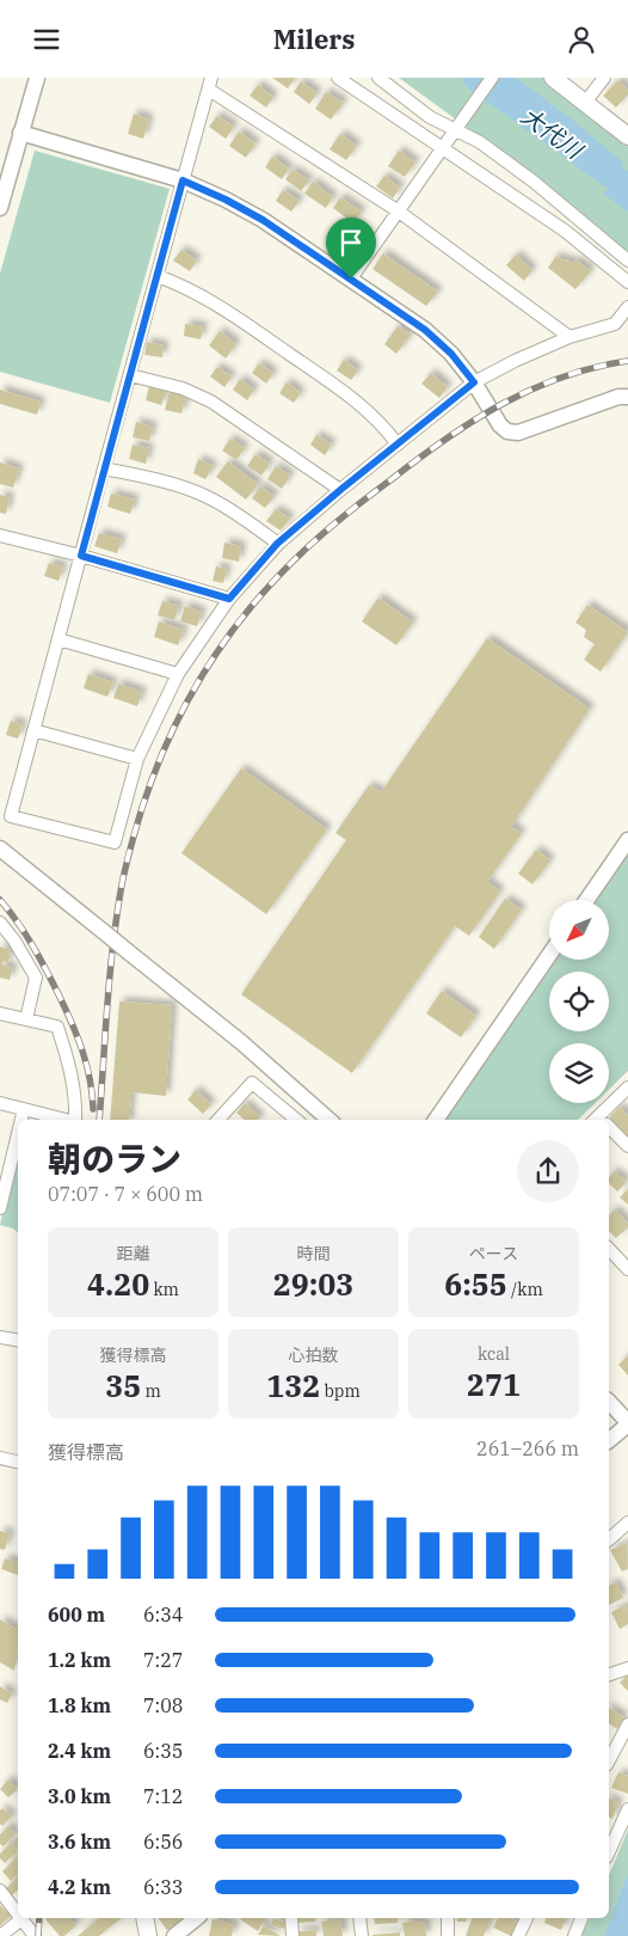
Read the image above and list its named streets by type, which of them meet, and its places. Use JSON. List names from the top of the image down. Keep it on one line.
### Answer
{"water":["大代川"],"north":"bottom left","page":{"header":"Milers","heading":["朝のラン","07:07 · 7 × 600 m"],"stats":[["距離","4.20 km"],["時間","29:03"],["ペース","6:55 /km"],["獲得標高","35 m"],["心拍数","132 bpm"],["kcal","271"]],"chart":["獲得標高","261–266 m"],"list":[{"name":"600 m","note":"6:34"},{"name":"1.2 km","note":"7:27"},{"name":"1.8 km","note":"7:08"},{"name":"2.4 km","note":"6:35"},{"name":"3.0 km","note":"7:12"},{"name":"3.6 km","note":"6:56"},{"name":"4.2 km","note":"6:33"}]}}
